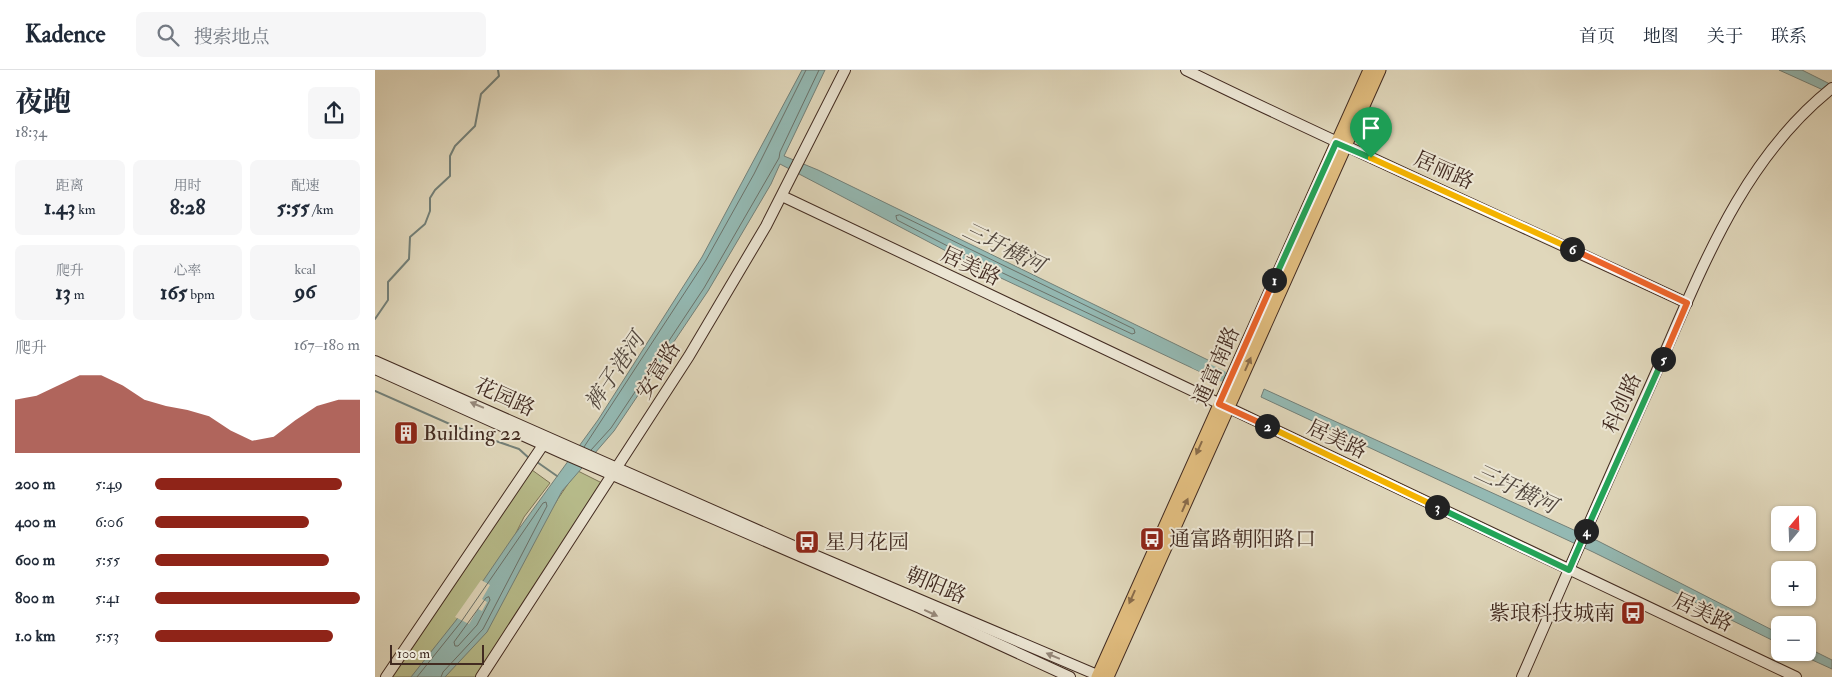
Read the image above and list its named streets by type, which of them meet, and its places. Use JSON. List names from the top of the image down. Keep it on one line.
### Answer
{"streets":{"main road":["通富南路"],"street":["居丽路","居美路","安富路","花园路","科创路","朝阳路"]},"crossings":[["居丽路","通富南路"],["居丽路","科创路"],["居美路","通富南路"],["居美路","安富路"],["居美路","科创路"],["通富南路","朝阳路"],["安富路","花园路"],["安富路","朝阳路"],["花园路","朝阳路"]],"water":["三圩横河","裤子港河"],"places":{"building":["Building 22"],"bus stop":["通富路朝阳路口","星月花园","紫琅科技城南"]},"scale_bar":"100 m","north":"top","page":{"header":"Kadence","search":"搜索地点","nav":["首页","地图","关于","联系"],"heading":["夜跑","18:34"],"stats":[["距离","1.43 km"],["用时","8:28"],["配速","5:55 /km"],["爬升","13 m"],["心率","165 bpm"],["kcal","96"]],"pins":["6","1","5","2","3","4"],"chart":["爬升","167–180 m"],"list":[{"name":"200 m","note":"5:49"},{"name":"400 m","note":"6:06"},{"name":"600 m","note":"5:55"},{"name":"800 m","note":"5:41"},{"name":"1.0 km","note":"5:53"}],"map_buttons":["+","−"],"scale":"100 m"}}
